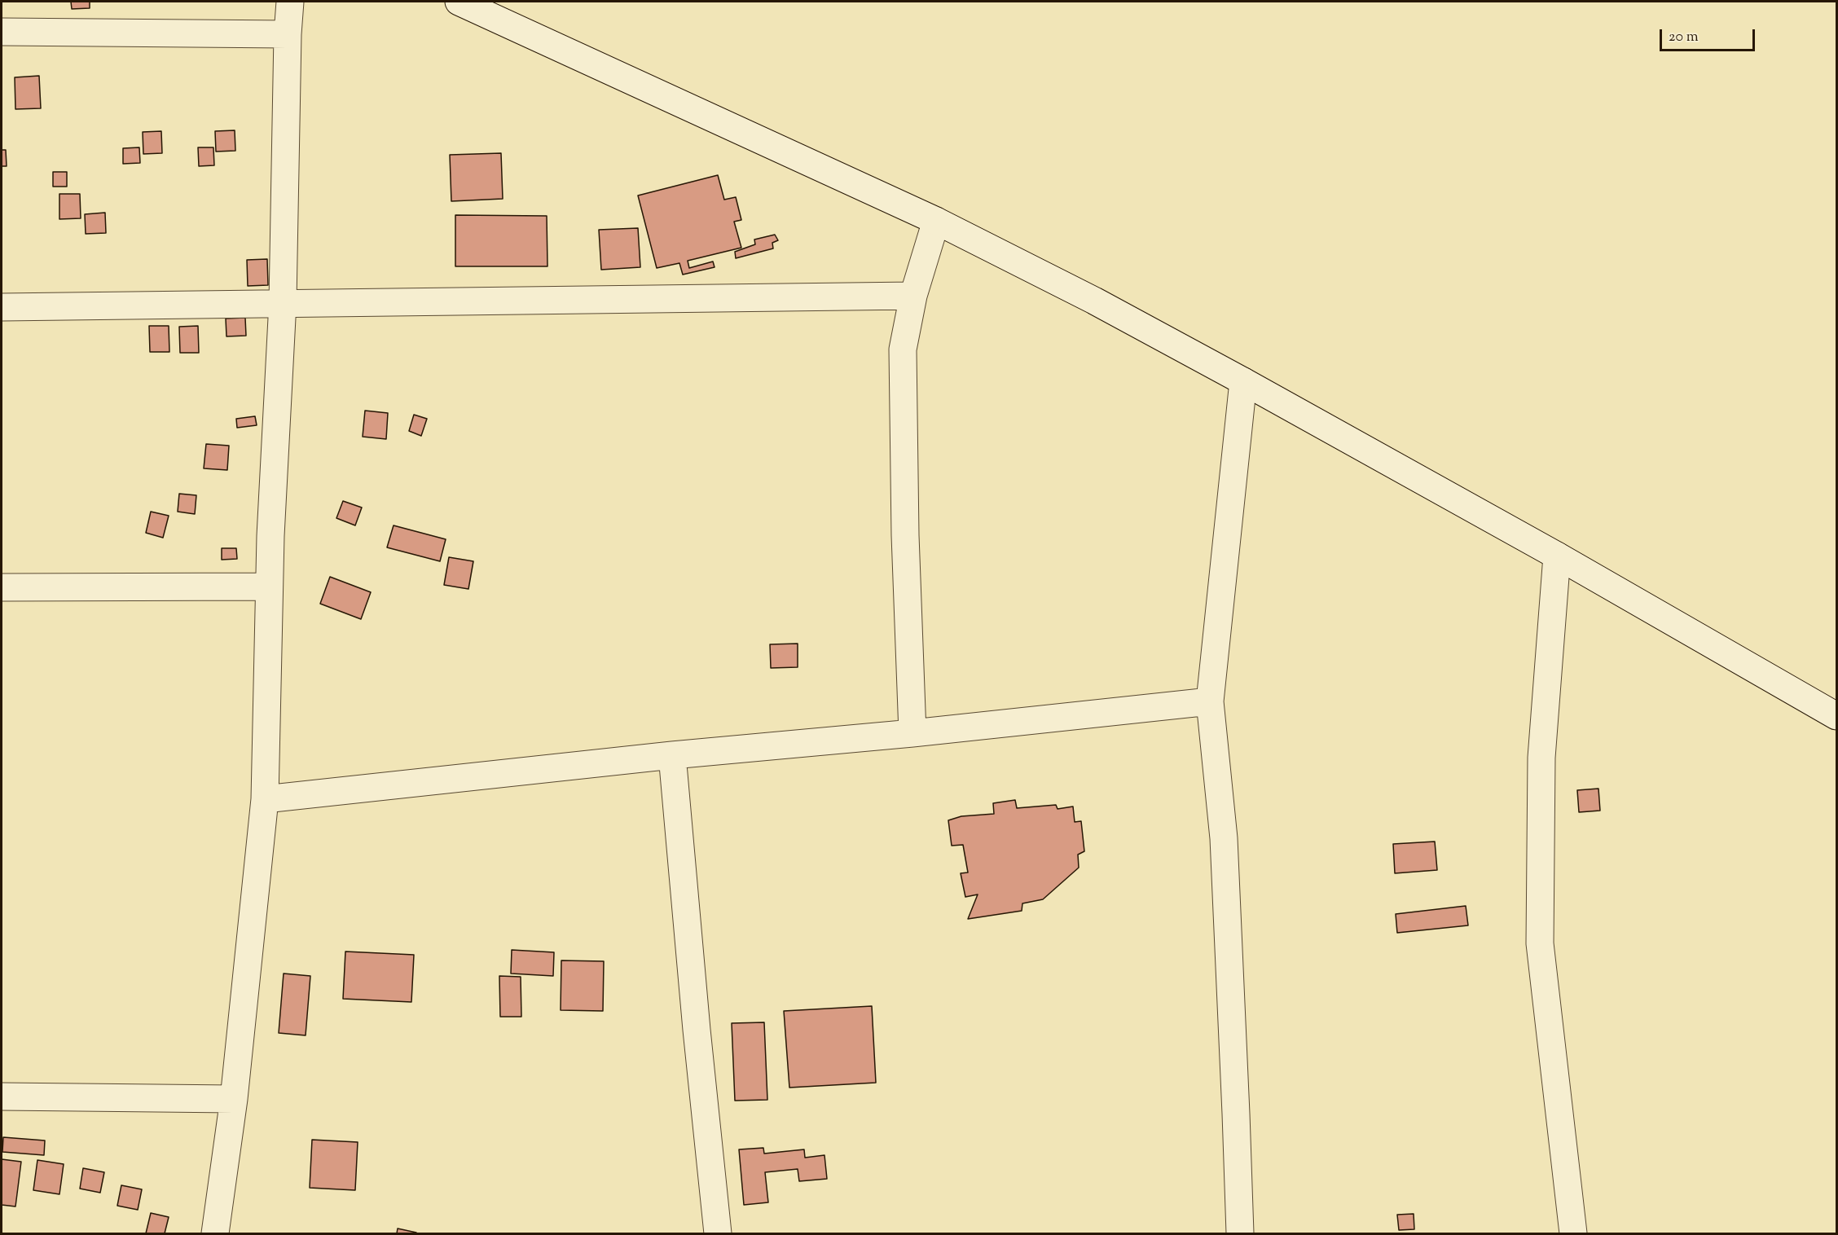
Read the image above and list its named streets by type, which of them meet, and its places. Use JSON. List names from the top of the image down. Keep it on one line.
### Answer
{"scale_bar":"20 m"}
